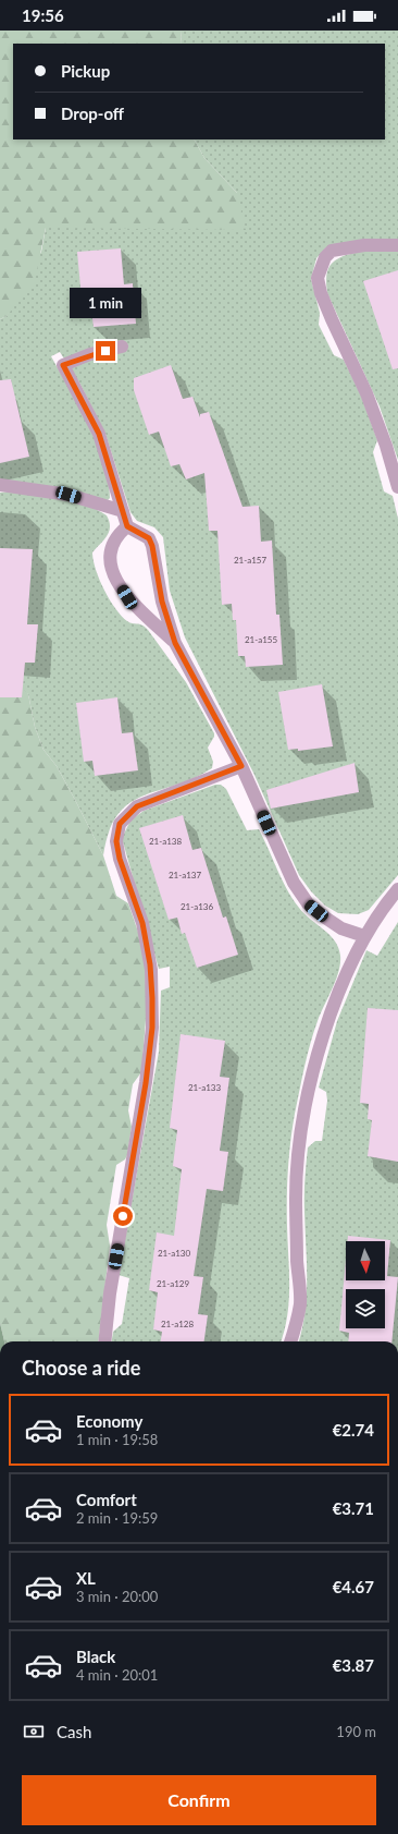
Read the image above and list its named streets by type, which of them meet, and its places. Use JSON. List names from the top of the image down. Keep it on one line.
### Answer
{"house_numbers":["21-a157","21-a155","21-a138","21-a137","21-a136","21-a133","21-a130","21-a129","21-a128"],"north":"bottom","page":{"status":"19:56","banner":["Pickup","Drop-off"],"bubble":"1 min","heading":"Choose a ride","list":[{"name":"Economy","note":"1 min · 19:58","value":"€2.74"},{"name":"Comfort","note":"2 min · 19:59","value":"€3.71"},{"name":"XL","note":"3 min · 20:00","value":"€4.67"},{"name":"Black","note":"4 min · 20:01","value":"€3.87"}],"pay":["Cash","190 m"],"buttons":"Confirm"}}
